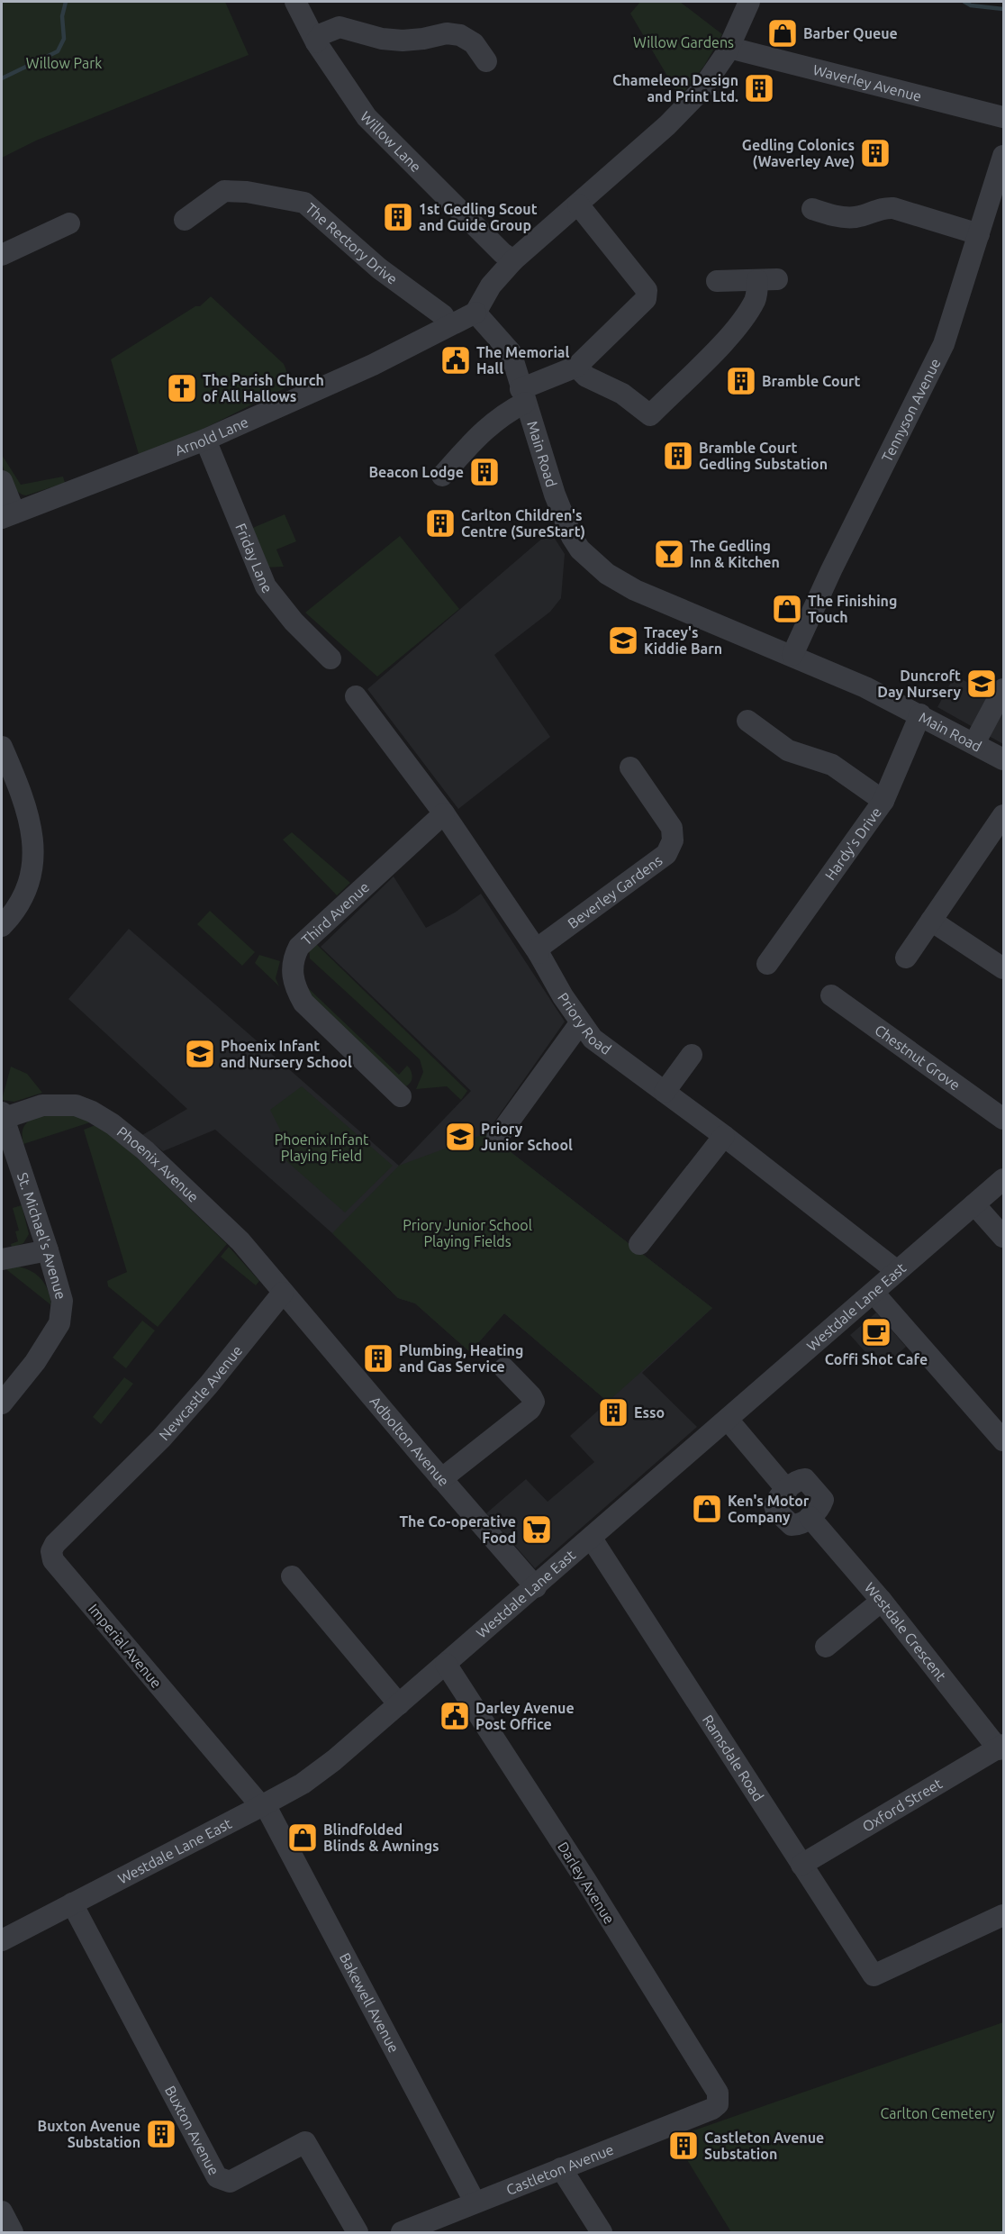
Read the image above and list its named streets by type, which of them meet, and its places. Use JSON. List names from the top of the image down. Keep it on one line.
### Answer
{"streets":{"street":["Waverley Avenue","Willow Lane","The Rectory Drive","Tennyson Avenue","Arnold Lane","Main Road","Friday Lane","Hardy's Drive","Beverley Gardens","Third Avenue","Priory Road","Chestnut Grove","Phoenix Avenue","St. Michael's Avenue","Westdale Lane East","Newcastle Avenue","Adbolton Avenue","Westdale Crescent","Imperial Avenue","Ramsdale Road","Oxford Street","Darley Avenue","Bakewell Avenue","Buxton Avenue","Castleton Avenue"]},"crossings":[["The Rectory Drive","Arnold Lane"],["Tennyson Avenue","Main Road"],["Arnold Lane","Main Road"],["Arnold Lane","Friday Lane"],["Main Road","Hardy's Drive"],["Beverley Gardens","Priory Road"],["Third Avenue","Priory Road"],["Priory Road","Westdale Lane East"],["Phoenix Avenue","St. Michael's Avenue"],["Phoenix Avenue","Newcastle Avenue"],["Phoenix Avenue","Adbolton Avenue"],["Westdale Lane East","Adbolton Avenue"],["Westdale Lane East","Westdale Crescent"],["Westdale Lane East","Imperial Avenue"],["Westdale Lane East","Ramsdale Road"],["Westdale Lane East","Darley Avenue"],["Westdale Lane East","Bakewell Avenue"],["Westdale Lane East","Buxton Avenue"],["Newcastle Avenue","Adbolton Avenue"],["Newcastle Avenue","Imperial Avenue"],["Westdale Crescent","Oxford Street"],["Imperial Avenue","Bakewell Avenue"],["Ramsdale Road","Oxford Street"],["Darley Avenue","Castleton Avenue"],["Bakewell Avenue","Castleton Avenue"]],"parks":["Willow Gardens","Willow Park","Phoenix Infant Playing Field","Priory Junior School Playing Fields","Carlton Cemetery"],"places":{"shop":["Barber Queue","The Finishing Touch","Ken's Motor Company","Blindfolded Blinds & Awnings"],"building":["Chameleon Design and Print Ltd.","Gedling Colonics (Waverley Ave)","1st Gedling Scout and Guide Group","Bramble Court","Bramble Court Gedling Substation","Beacon Lodge","Carlton Children's Centre (SureStart)","Plumbing, Heating and Gas Service","Esso","Buxton Avenue Substation","Castleton Avenue Substation"],"public building":["The Memorial Hall","Darley Avenue Post Office"],"church":["The Parish Church of All Hallows"],"bar":["The Gedling Inn & Kitchen"],"school or university":["Tracey's Kiddie Barn","Duncroft Day Nursery","Phoenix Infant and Nursery School","Priory Junior School"],"cafe":["Coffi Shot Cafe"],"supermarket":["The Co-operative Food"]}}
